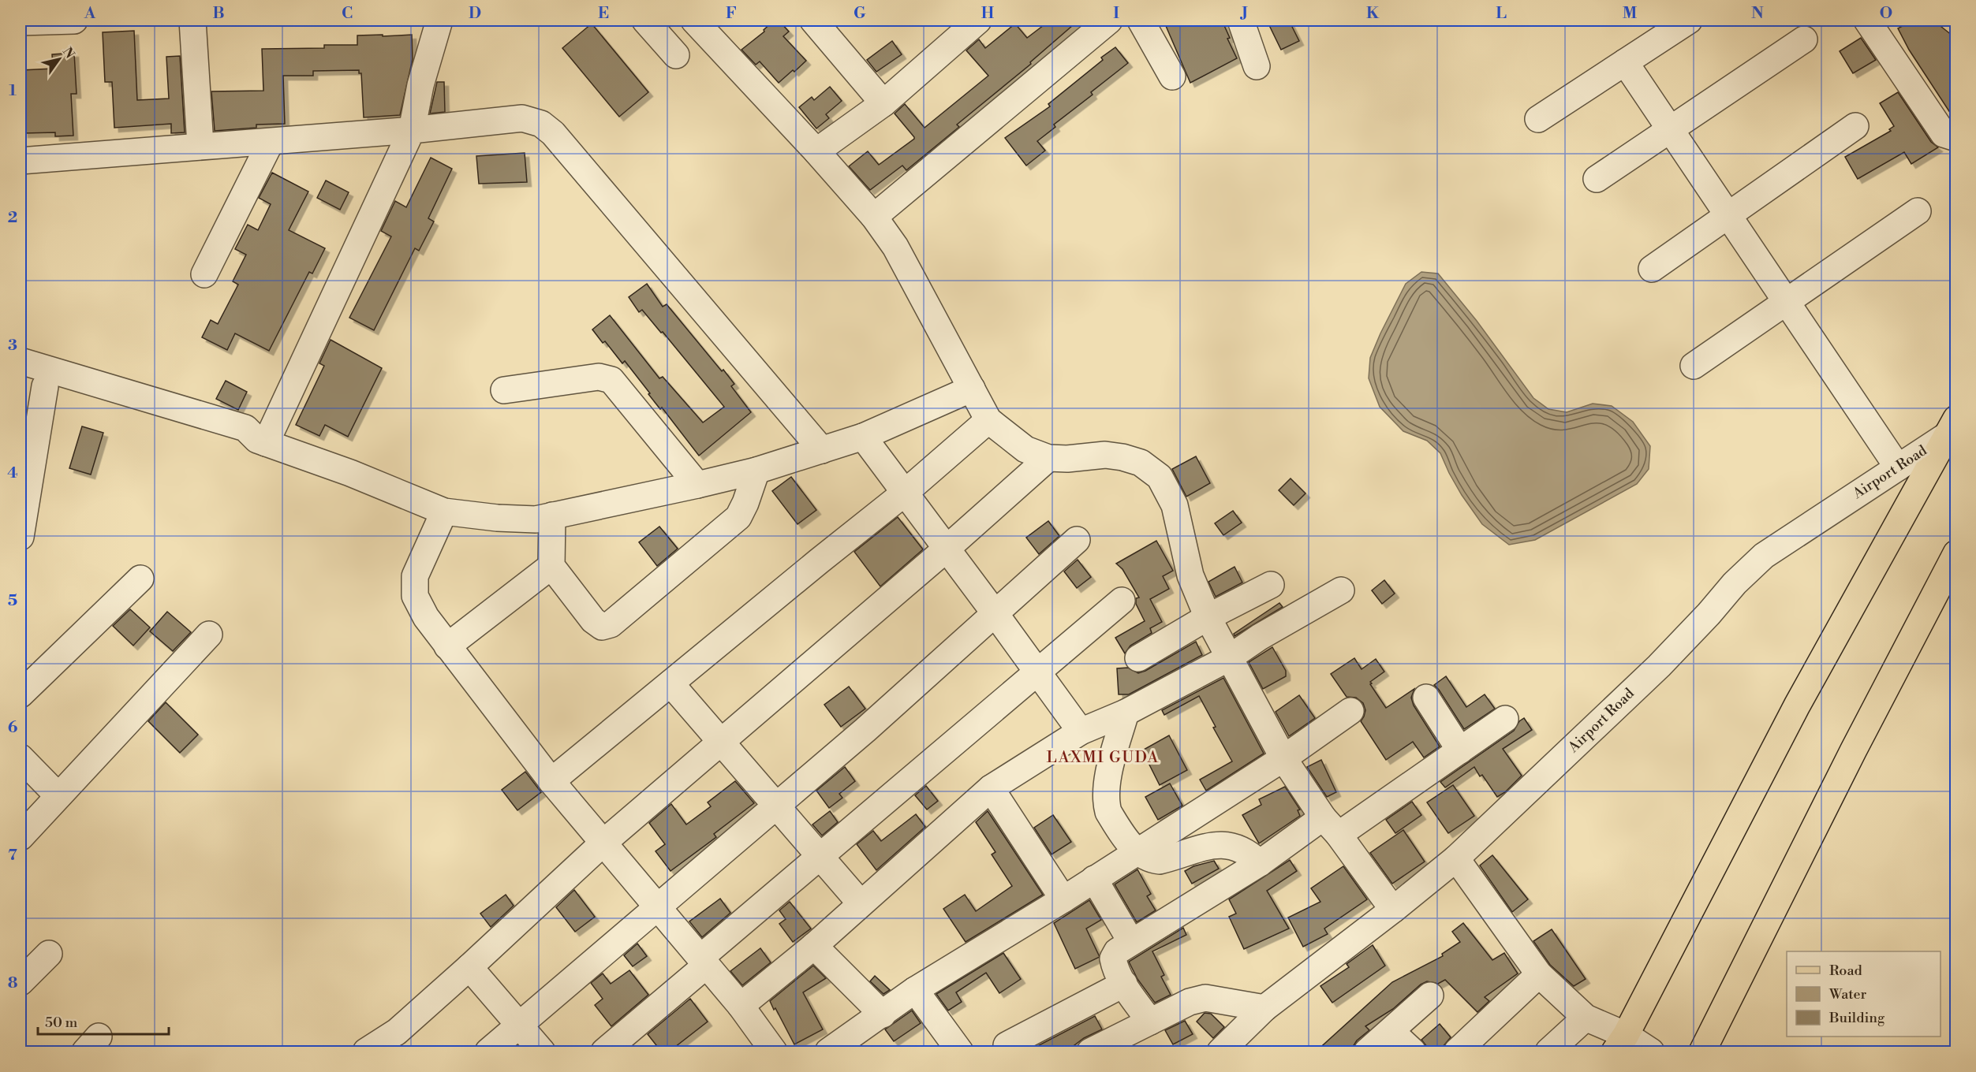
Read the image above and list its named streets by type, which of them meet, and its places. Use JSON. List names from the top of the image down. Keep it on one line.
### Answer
{"streets":{"main road":["Airport Road"]},"districts":["LAXMI GUDA"],"legend":["Road","Water","Building"],"scale_bar":"50 m","north":"top right","grid":{"columns":["A","B","C","D","E","F","G","H","I","J","K","L","M","N","O"],"rows":["1","2","3","4","5","6","7","8"]}}
